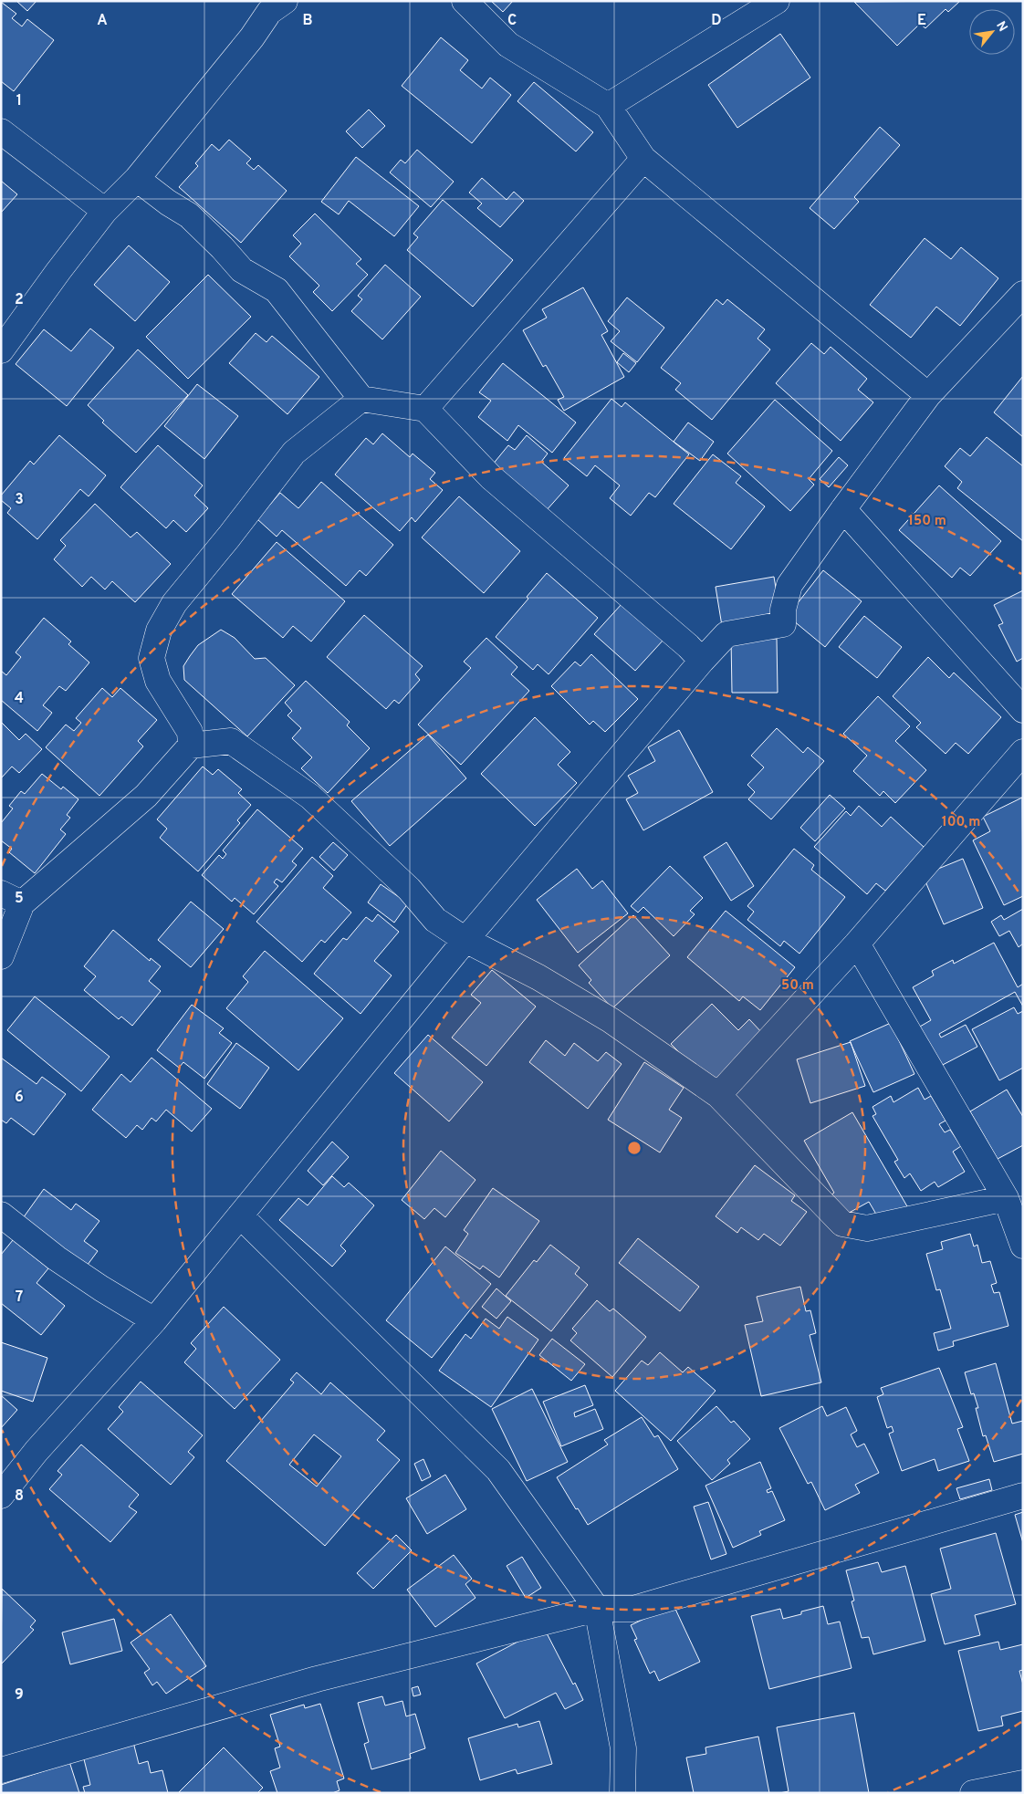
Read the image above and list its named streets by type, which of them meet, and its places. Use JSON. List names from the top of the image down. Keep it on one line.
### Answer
{"north":"top right","grid":{"columns":["A","B","C","D","E"],"rows":["1","2","3","4","5","6","7","8","9"]},"rings":["150 m","100 m","50 m"]}
